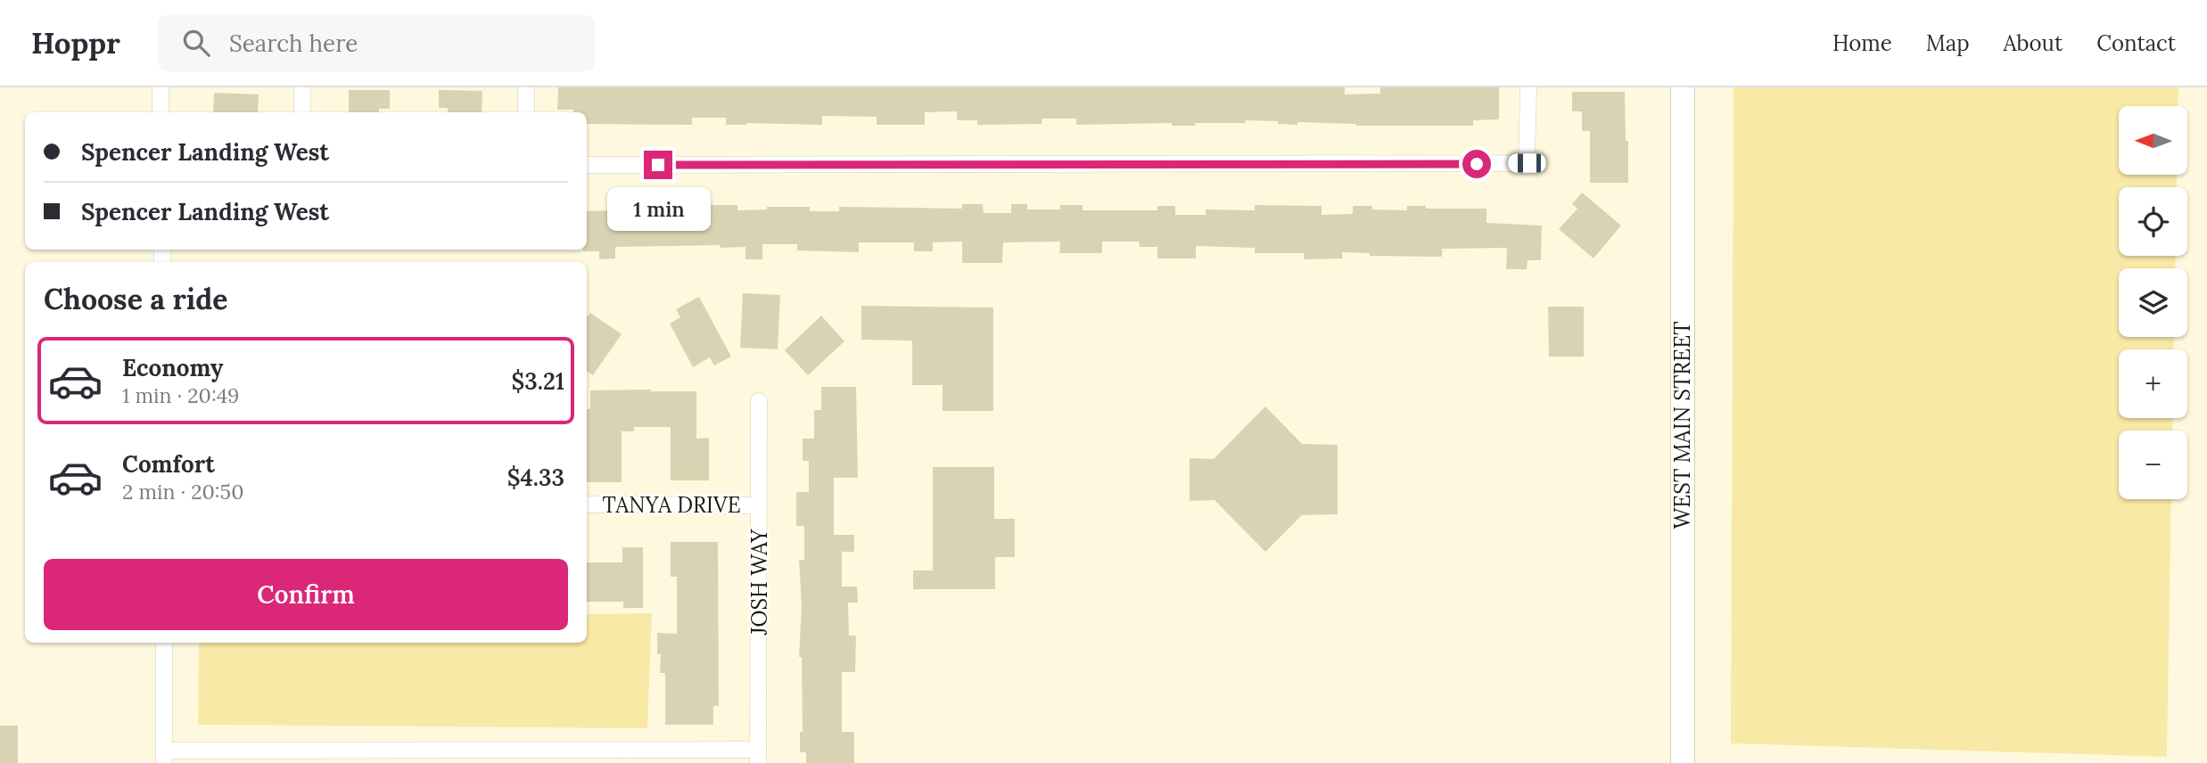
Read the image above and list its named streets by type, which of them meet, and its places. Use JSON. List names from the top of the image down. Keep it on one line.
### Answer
{"streets":{"main road":["WEST MAIN STREET"],"street":["TANYA DRIVE","JOSH WAY"]},"crossings":[["TANYA DRIVE","JOSH WAY"]],"north":"left","page":{"header":"Hoppr","search":"Search here","nav":["Home","Map","About","Contact"],"map_buttons":["+","−"],"banner":["Spencer Landing West","Spencer Landing West"],"bubble":"1 min","heading":"Choose a ride","list":[{"name":"Economy","note":"1 min · 20:49","value":"$3.21"},{"name":"Comfort","note":"2 min · 20:50","value":"$4.33"}],"buttons":"Confirm"}}
